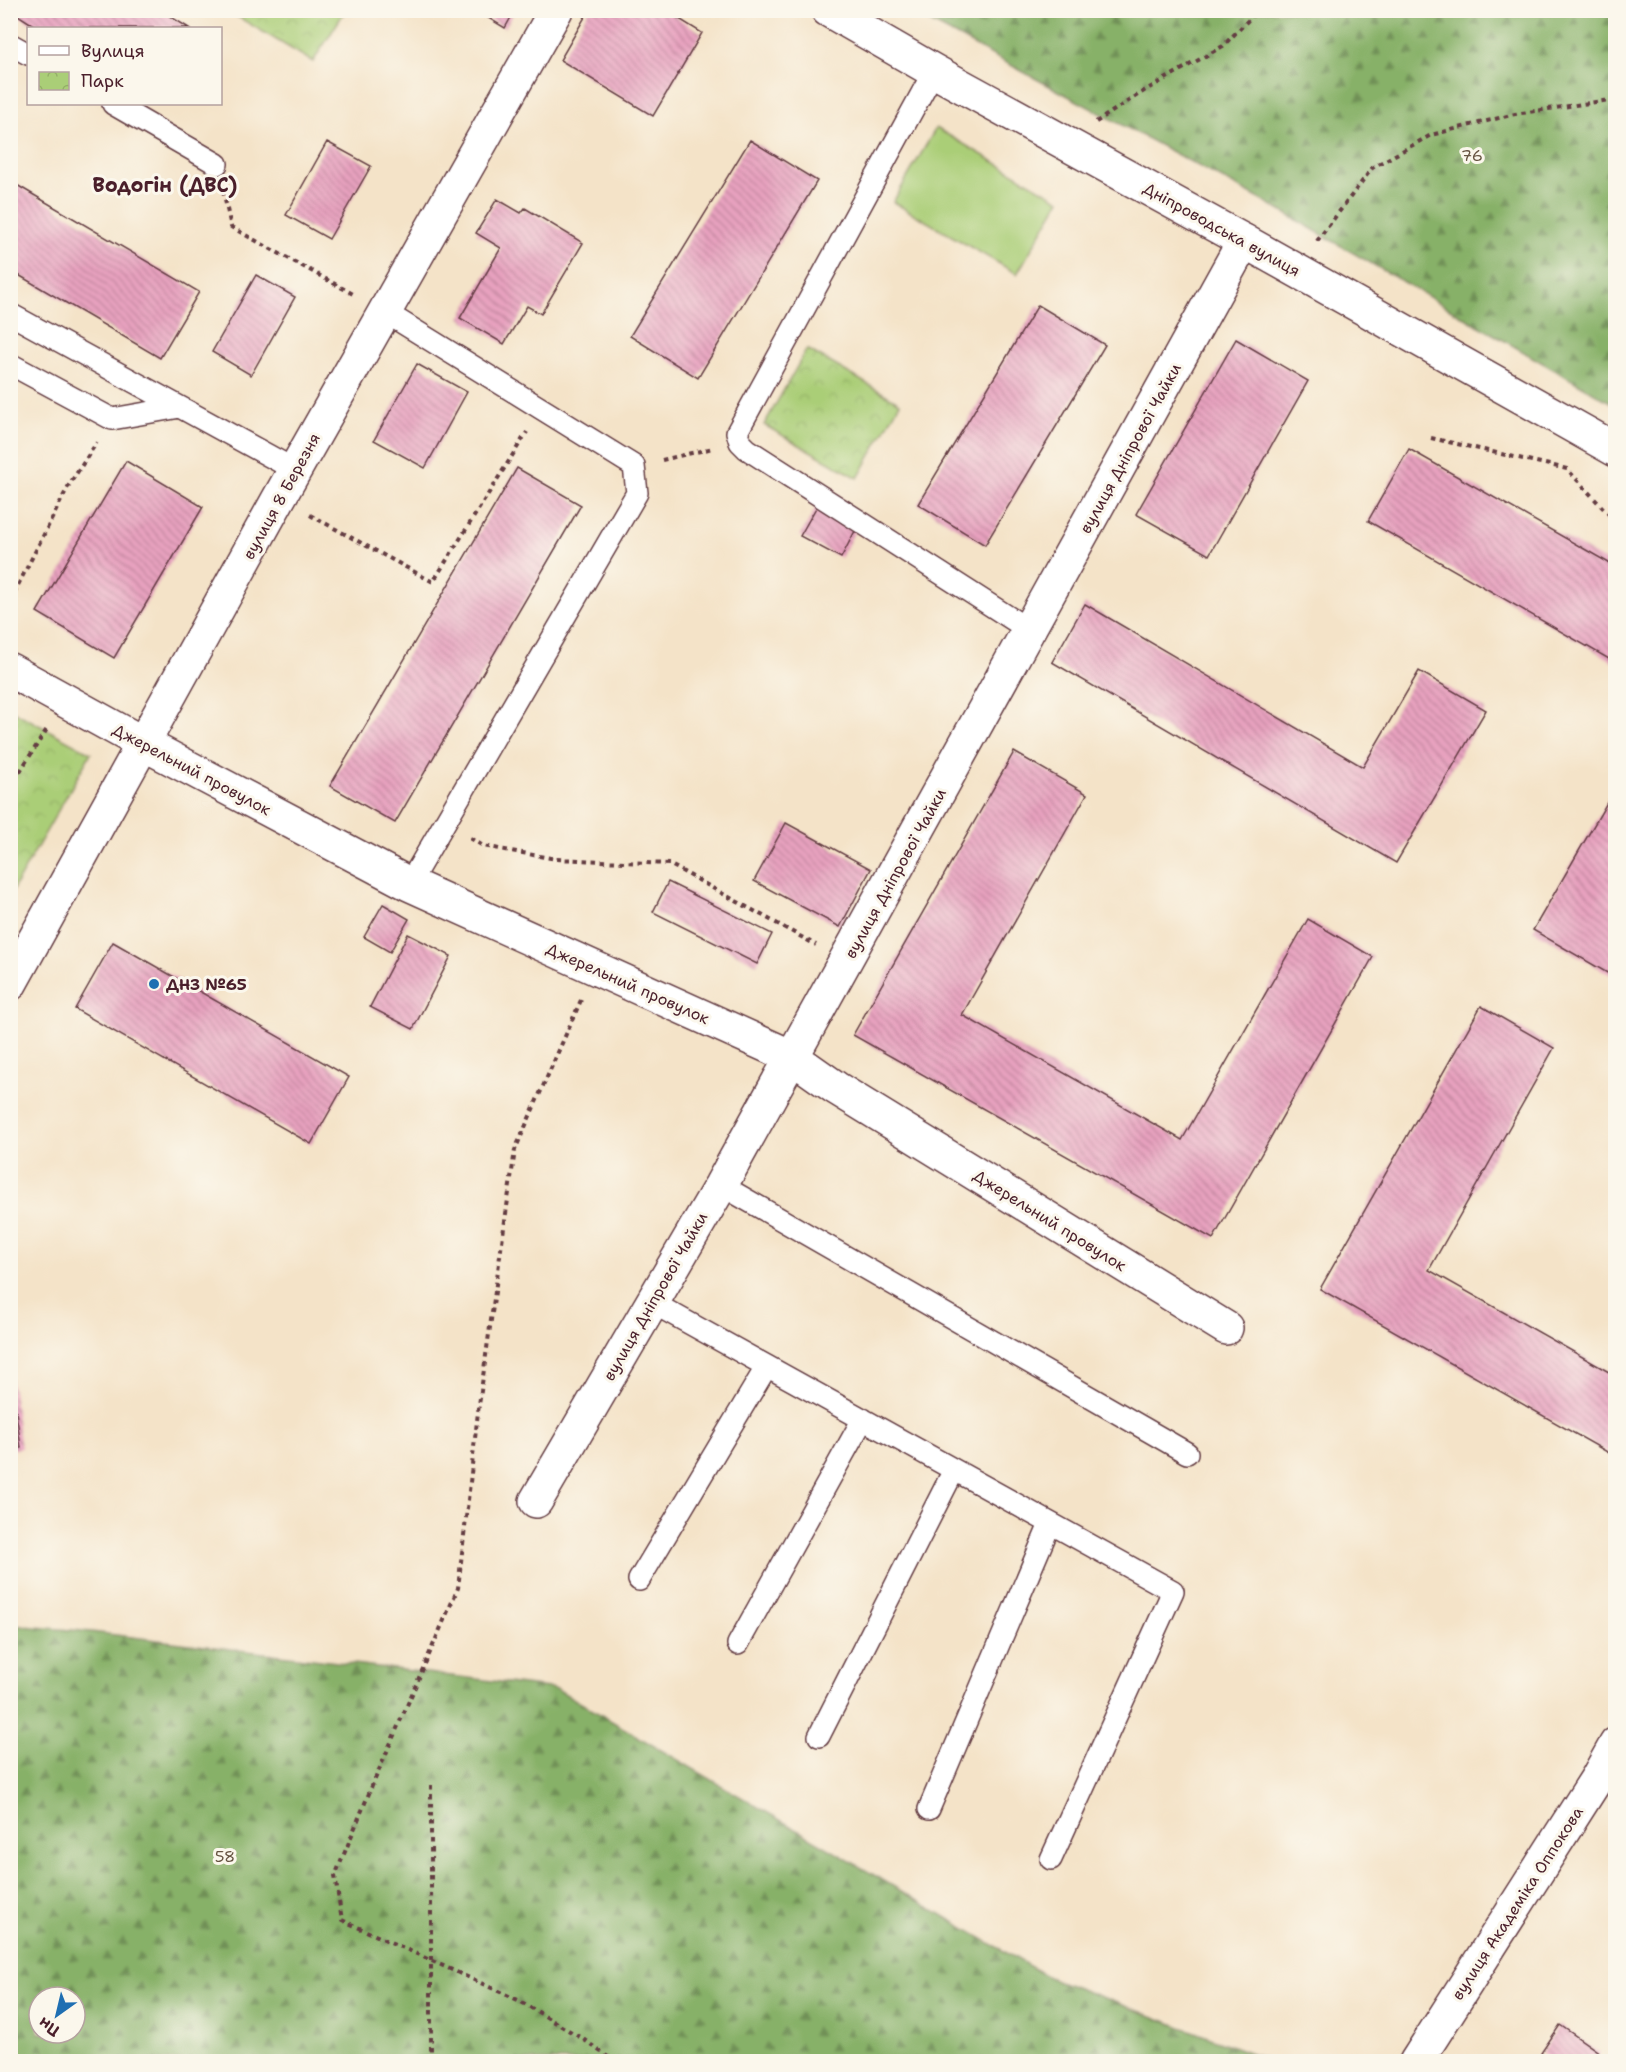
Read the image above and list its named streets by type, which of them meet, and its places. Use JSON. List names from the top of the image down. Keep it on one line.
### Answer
{"streets":{"street":["Дніпроводська вулиця","вулиця Дніпрової Чайки","вулиця 8 Березня","Джерельний провулок","вулиця Академіка Оппокова"]},"crossings":[["Дніпроводська вулиця","вулиця Дніпрової Чайки"],["вулиця Дніпрової Чайки","Джерельний провулок"],["вулиця 8 Березня","Джерельний провулок"]],"districts":["Водогін (ДВС)"],"parks":["76","58"],"places":["ДНЗ №65"],"legend":["Вулиця","Парк"],"north":"bottom left"}
